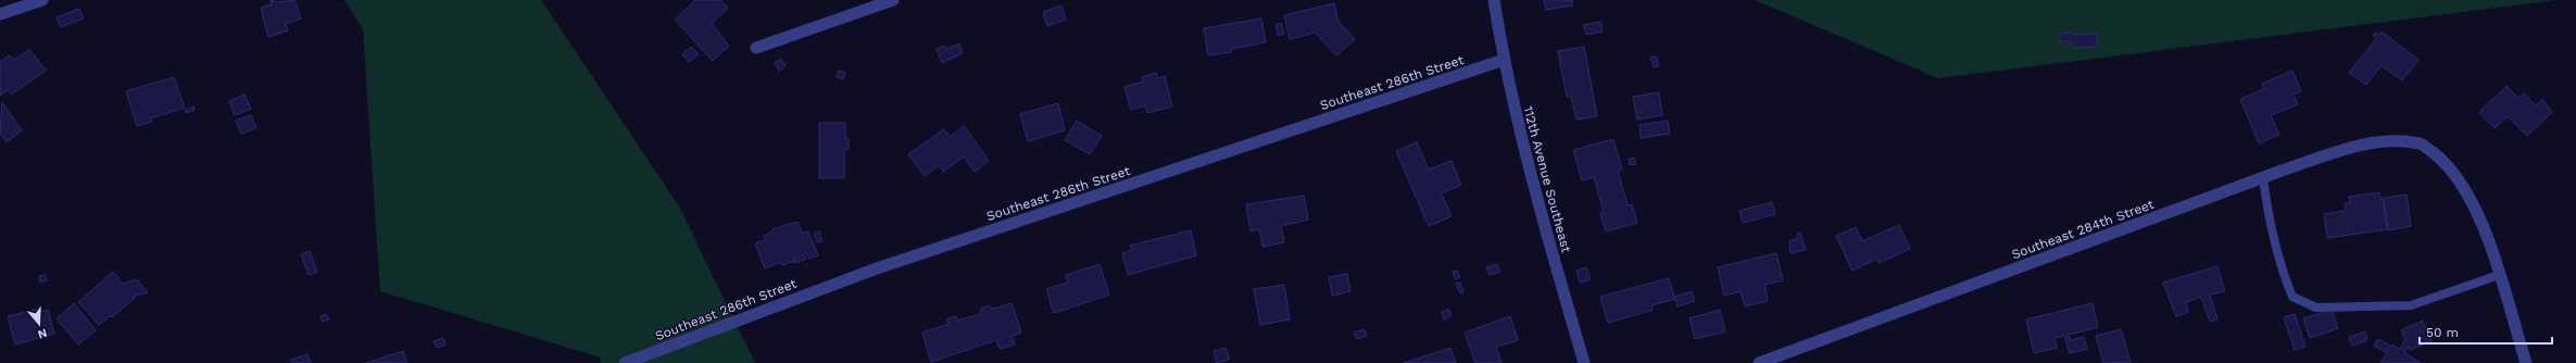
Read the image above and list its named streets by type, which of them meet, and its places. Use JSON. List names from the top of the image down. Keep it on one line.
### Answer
{"streets":{"street":["Southeast 286th Street","112th Avenue Southeast","Southeast 284th Street"]},"crossings":[["Southeast 286th Street","112th Avenue Southeast"]],"scale_bar":"50 m","north":"bottom"}
